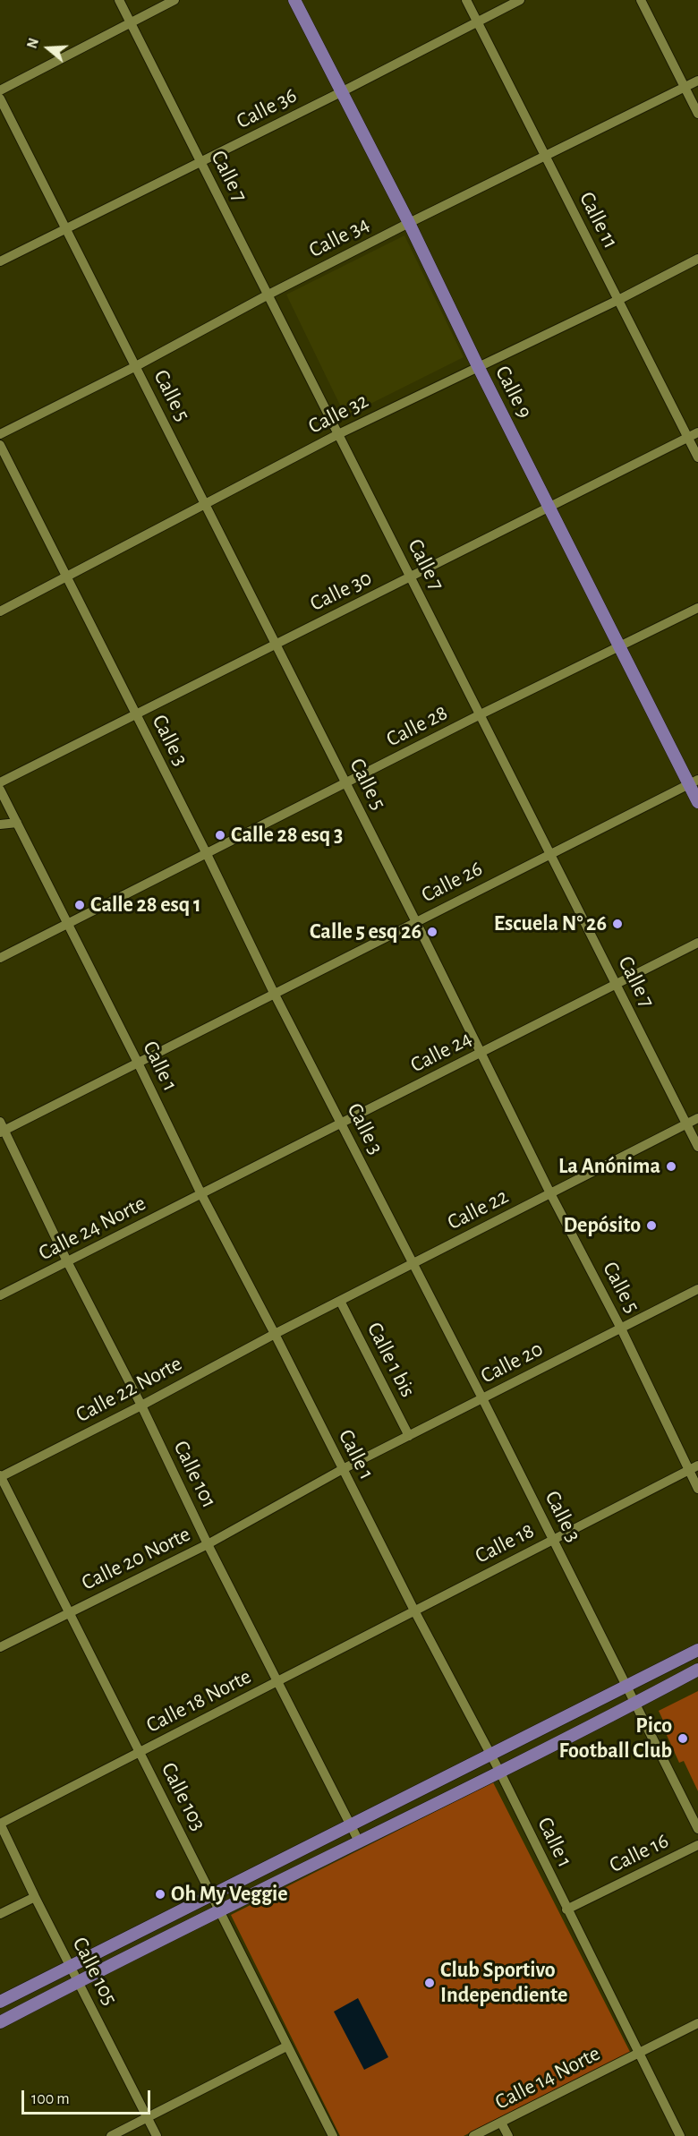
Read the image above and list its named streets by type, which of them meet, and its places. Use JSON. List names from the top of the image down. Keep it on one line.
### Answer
{"streets":{"main road":["Calle 9"],"street":["Calle 36","Calle 7","Calle 11","Calle 34","Calle 5","Calle 32","Calle 30","Calle 28","Calle 3","Calle 26","Calle 24","Calle 1","Calle 22","Calle 24 Norte","Calle 1 bis","Calle 20","Calle 22 Norte","Calle 101","Calle 18","Calle 20 Norte","Calle 18 Norte","Calle 103","Calle 16","Calle 105","Calle 14 Norte"]},"crossings":[["Calle 36","Calle 7"],["Calle 36","Calle 11"],["Calle 36","Calle 9"],["Calle 36","Calle 5"],["Calle 7","Calle 34"],["Calle 7","Calle 32"],["Calle 7","Calle 30"],["Calle 7","Calle 28"],["Calle 7","Calle 26"],["Calle 7","Calle 24"],["Calle 7","Calle 22"],["Calle 11","Calle 34"],["Calle 11","Calle 32"],["Calle 11","Calle 30"],["Calle 34","Calle 9"],["Calle 34","Calle 5"],["Calle 9","Calle 32"],["Calle 9","Calle 30"],["Calle 9","Calle 28"],["Calle 9","Calle 26"],["Calle 5","Calle 32"],["Calle 5","Calle 30"],["Calle 5","Calle 28"],["Calle 5","Calle 26"],["Calle 5","Calle 24"],["Calle 5","Calle 22"],["Calle 5","Calle 20"],["Calle 5","Calle 18"],["Calle 32","Calle 3"],["Calle 30","Calle 3"],["Calle 28","Calle 3"],["Calle 28","Calle 1"],["Calle 3","Calle 26"],["Calle 3","Calle 24"],["Calle 3","Calle 22"],["Calle 3","Calle 20"],["Calle 3","Calle 18"],["Calle 26","Calle 1"],["Calle 26","Calle 101"],["Calle 24","Calle 1"],["Calle 24","Calle 24 Norte"],["Calle 1","Calle 22"],["Calle 1","Calle 24 Norte"],["Calle 1","Calle 20"],["Calle 1","Calle 22 Norte"],["Calle 1","Calle 18"],["Calle 1","Calle 20 Norte"],["Calle 1","Calle 18 Norte"],["Calle 1","Calle 16"],["Calle 1","Calle 14 Norte"],["Calle 22","Calle 1 bis"],["Calle 22","Calle 22 Norte"],["Calle 24 Norte","Calle 101"],["Calle 1 bis","Calle 20"],["Calle 20","Calle 20 Norte"],["Calle 22 Norte","Calle 101"],["Calle 22 Norte","Calle 103"],["Calle 101","Calle 20 Norte"],["Calle 101","Calle 18 Norte"],["Calle 18","Calle 18 Norte"],["Calle 20 Norte","Calle 103"],["Calle 18 Norte","Calle 103"],["Calle 18 Norte","Calle 105"]],"places":["Calle 28 esq 3","Calle 28 esq 1","Escuela N° 26","Calle 5 esq 26","La Anónima","Depósito","Pico Football Club","Oh My Veggie","Club Sportivo Independiente"],"scale_bar":"100 m","north":"left"}
